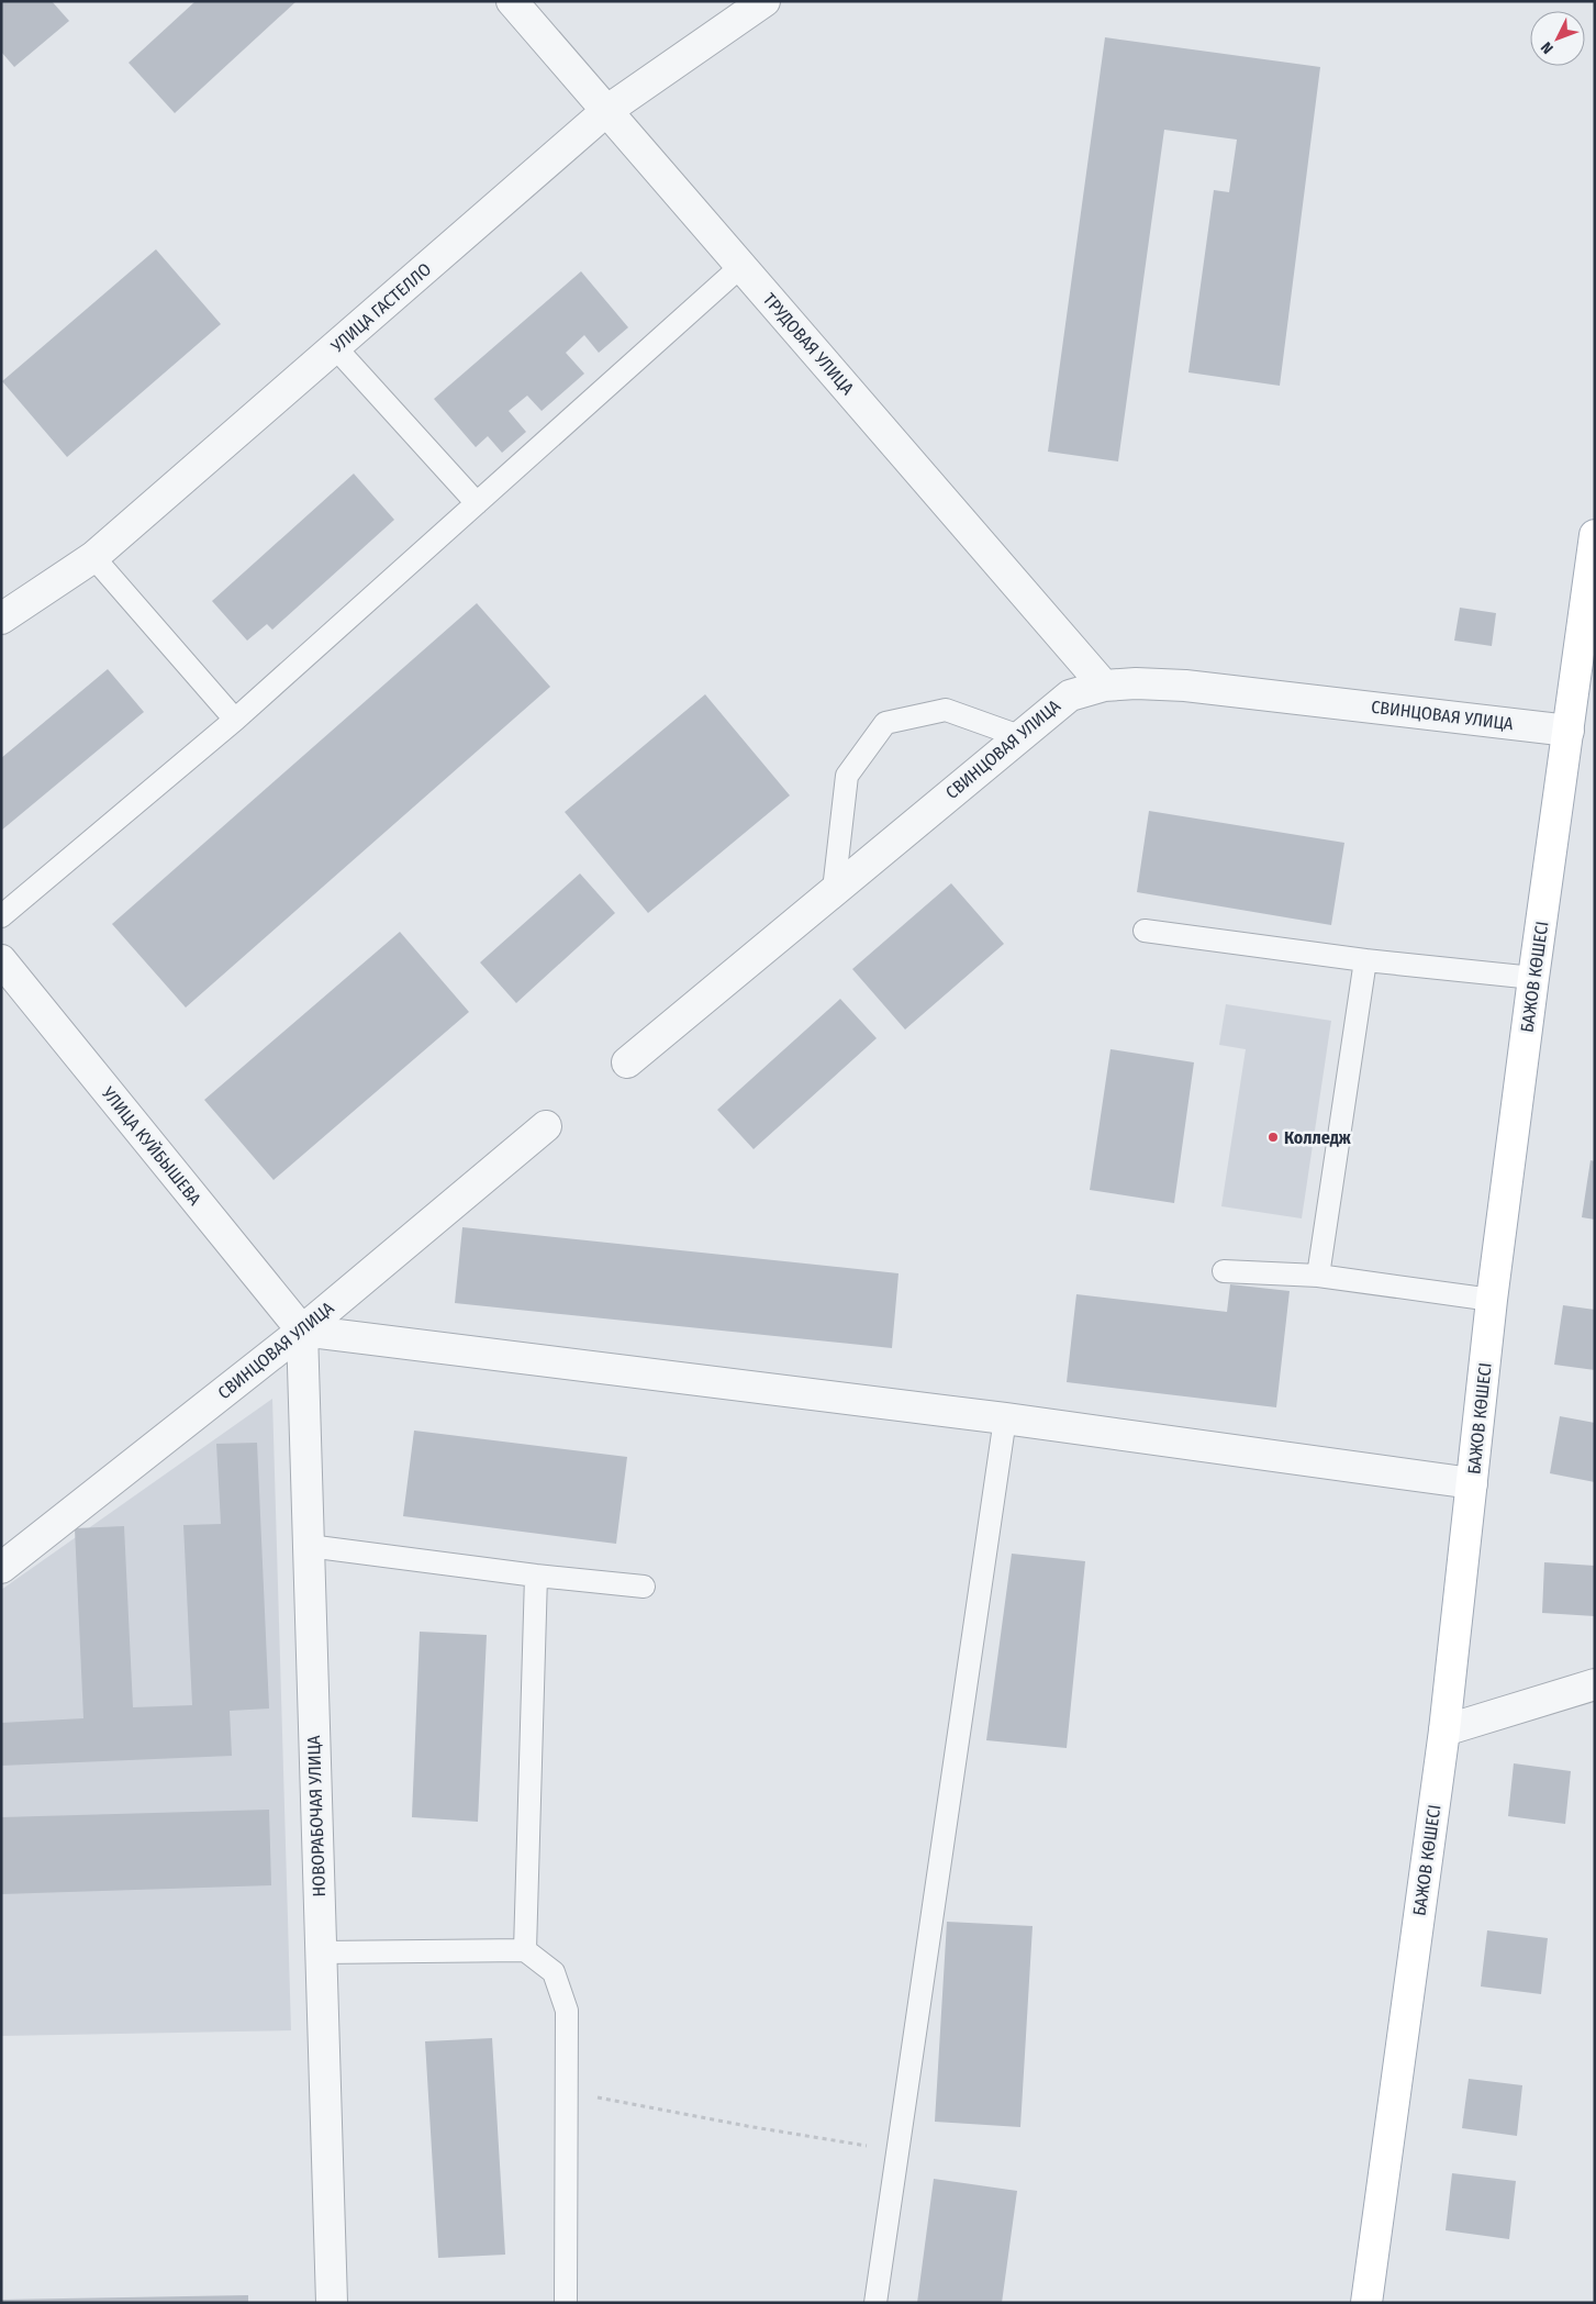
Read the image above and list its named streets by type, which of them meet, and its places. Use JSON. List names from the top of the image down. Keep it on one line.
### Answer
{"streets":{"main road":["БАЖОВ КӨШЕСІ"],"street":["УЛИЦА ГАСТЕЛЛО","ТРУДОВАЯ УЛИЦА","СВИНЦОВАЯ УЛИЦА","УЛИЦА КУЙБЫШЕВА","НОВОРАБОЧАЯ УЛИЦА"]},"crossings":[["УЛИЦА ГАСТЕЛЛО","ТРУДОВАЯ УЛИЦА"],["ТРУДОВАЯ УЛИЦА","СВИНЦОВАЯ УЛИЦА"],["СВИНЦОВАЯ УЛИЦА","БАЖОВ КӨШЕСІ"],["СВИНЦОВАЯ УЛИЦА","УЛИЦА КУЙБЫШЕВА"],["СВИНЦОВАЯ УЛИЦА","НОВОРАБОЧАЯ УЛИЦА"],["УЛИЦА КУЙБЫШЕВА","НОВОРАБОЧАЯ УЛИЦА"]],"places":["Колледж"],"north":"bottom left"}
